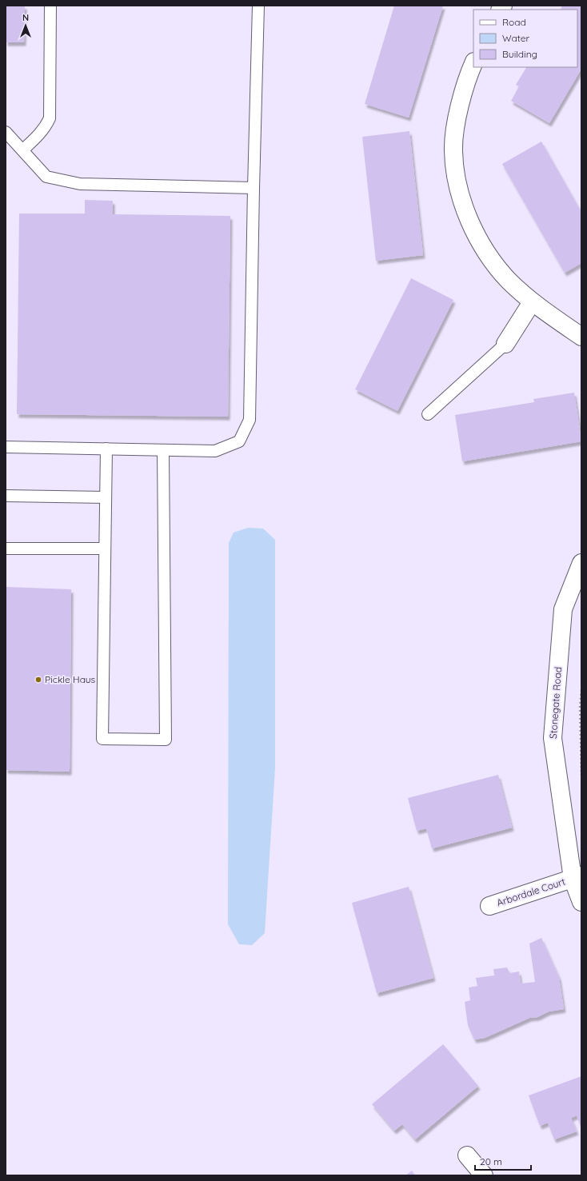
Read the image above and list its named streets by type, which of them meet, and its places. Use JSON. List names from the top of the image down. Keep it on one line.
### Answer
{"streets":{"street":["Stonegate Road","Arbordale Court"]},"crossings":[["Stonegate Road","Arbordale Court"]],"places":["Pickle Haus"],"legend":["Road","Water","Building"],"scale_bar":"20 m","north":"top"}
